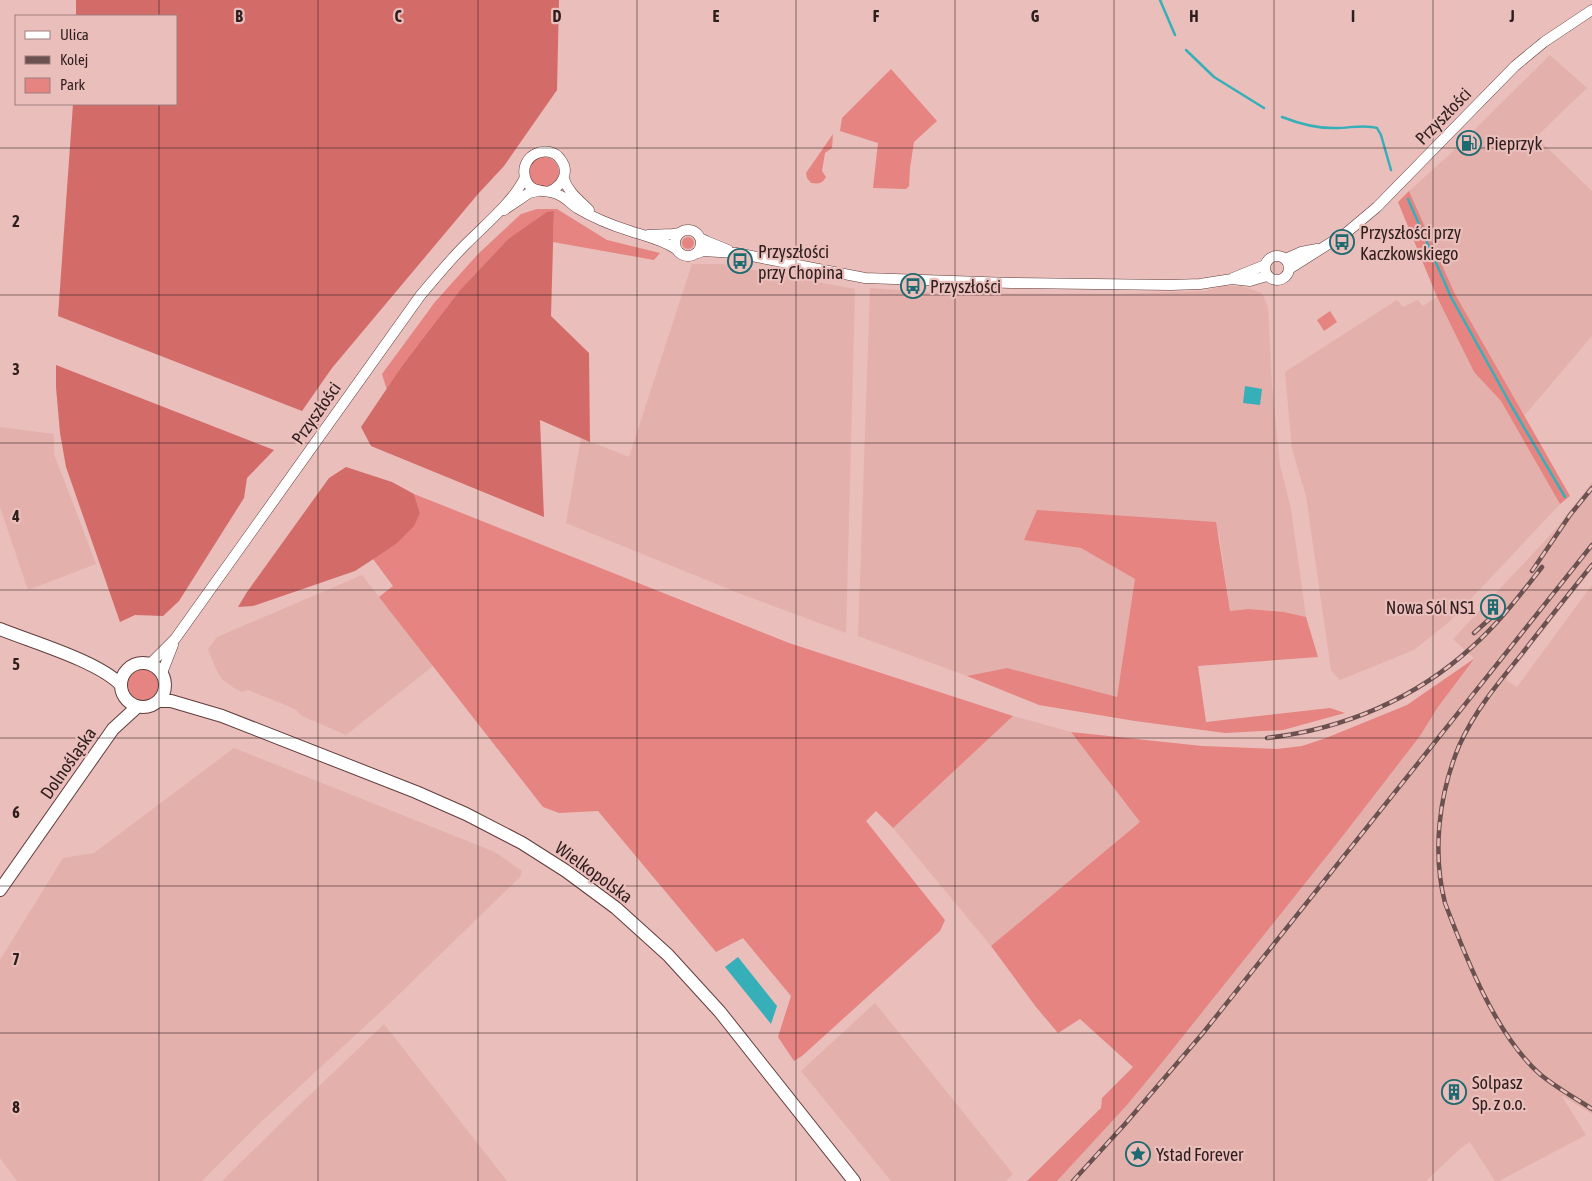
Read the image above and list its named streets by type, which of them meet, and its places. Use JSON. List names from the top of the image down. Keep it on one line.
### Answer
{"streets":{"main road":["Dolnośląska","Wielkopolska"],"street":["Przyszłości"]},"crossings":[["Przyszłości","Dolnośląska"],["Przyszłości","Wielkopolska"],["Dolnośląska","Wielkopolska"]],"places":{"fuel station":["Pieprzyk"],"bus stop":["Przyszłości przy Kaczkowskiego","Przyszłości przy Chopina","Przyszłości"],"building":["Nowa Sól NS1","Solpasz Sp. z o.o."],"place":["Ystad Forever"]},"legend":["Ulica","Kolej","Park"],"grid":{"columns":["B","C","D","E","F","G","H","I","J"],"rows":["2","3","4","5","6","7","8"]}}
